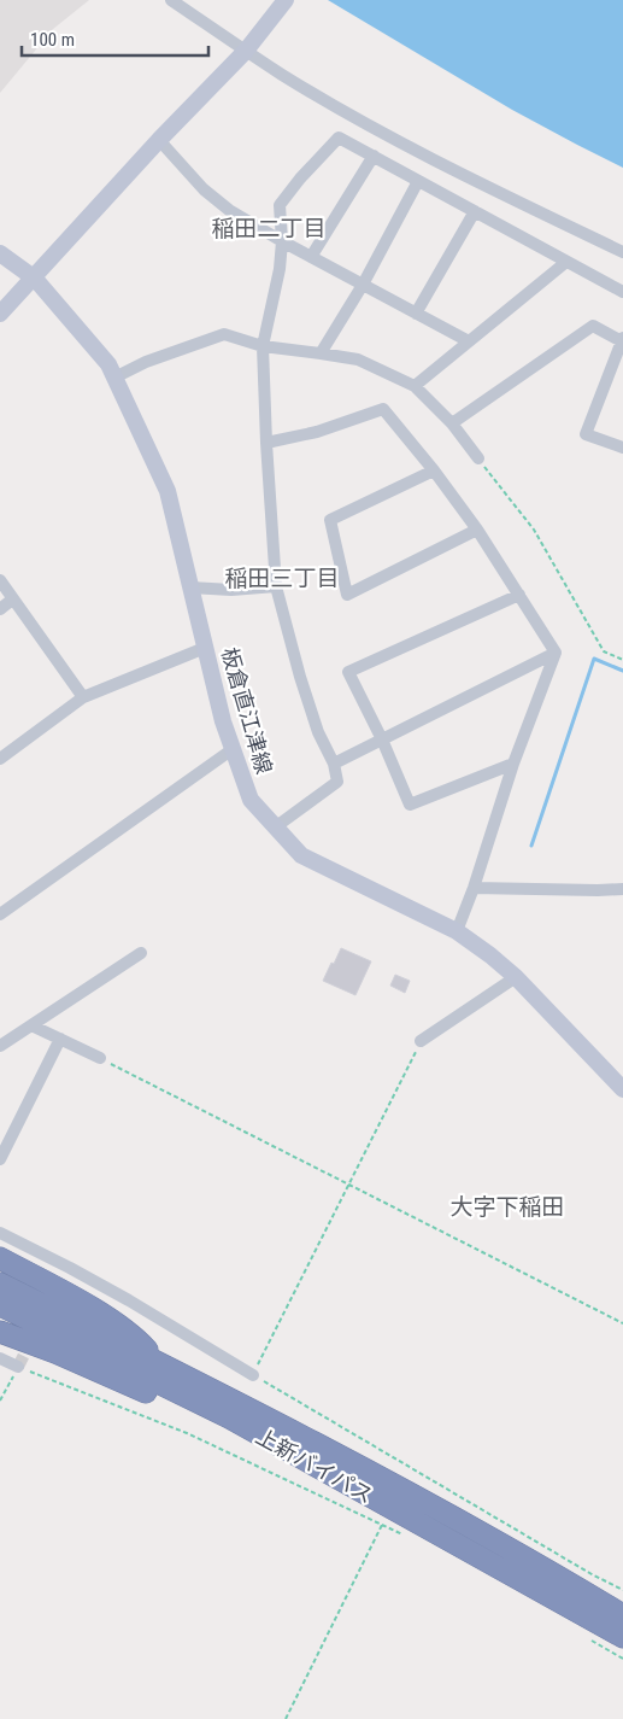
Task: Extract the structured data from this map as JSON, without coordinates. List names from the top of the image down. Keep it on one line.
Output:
{"streets":{"highway":["上新バイパス"],"main road":["板倉直江津線"]},"districts":["稲田二丁目","稲田三丁目","大字下稲田"],"scale_bar":"100 m"}
